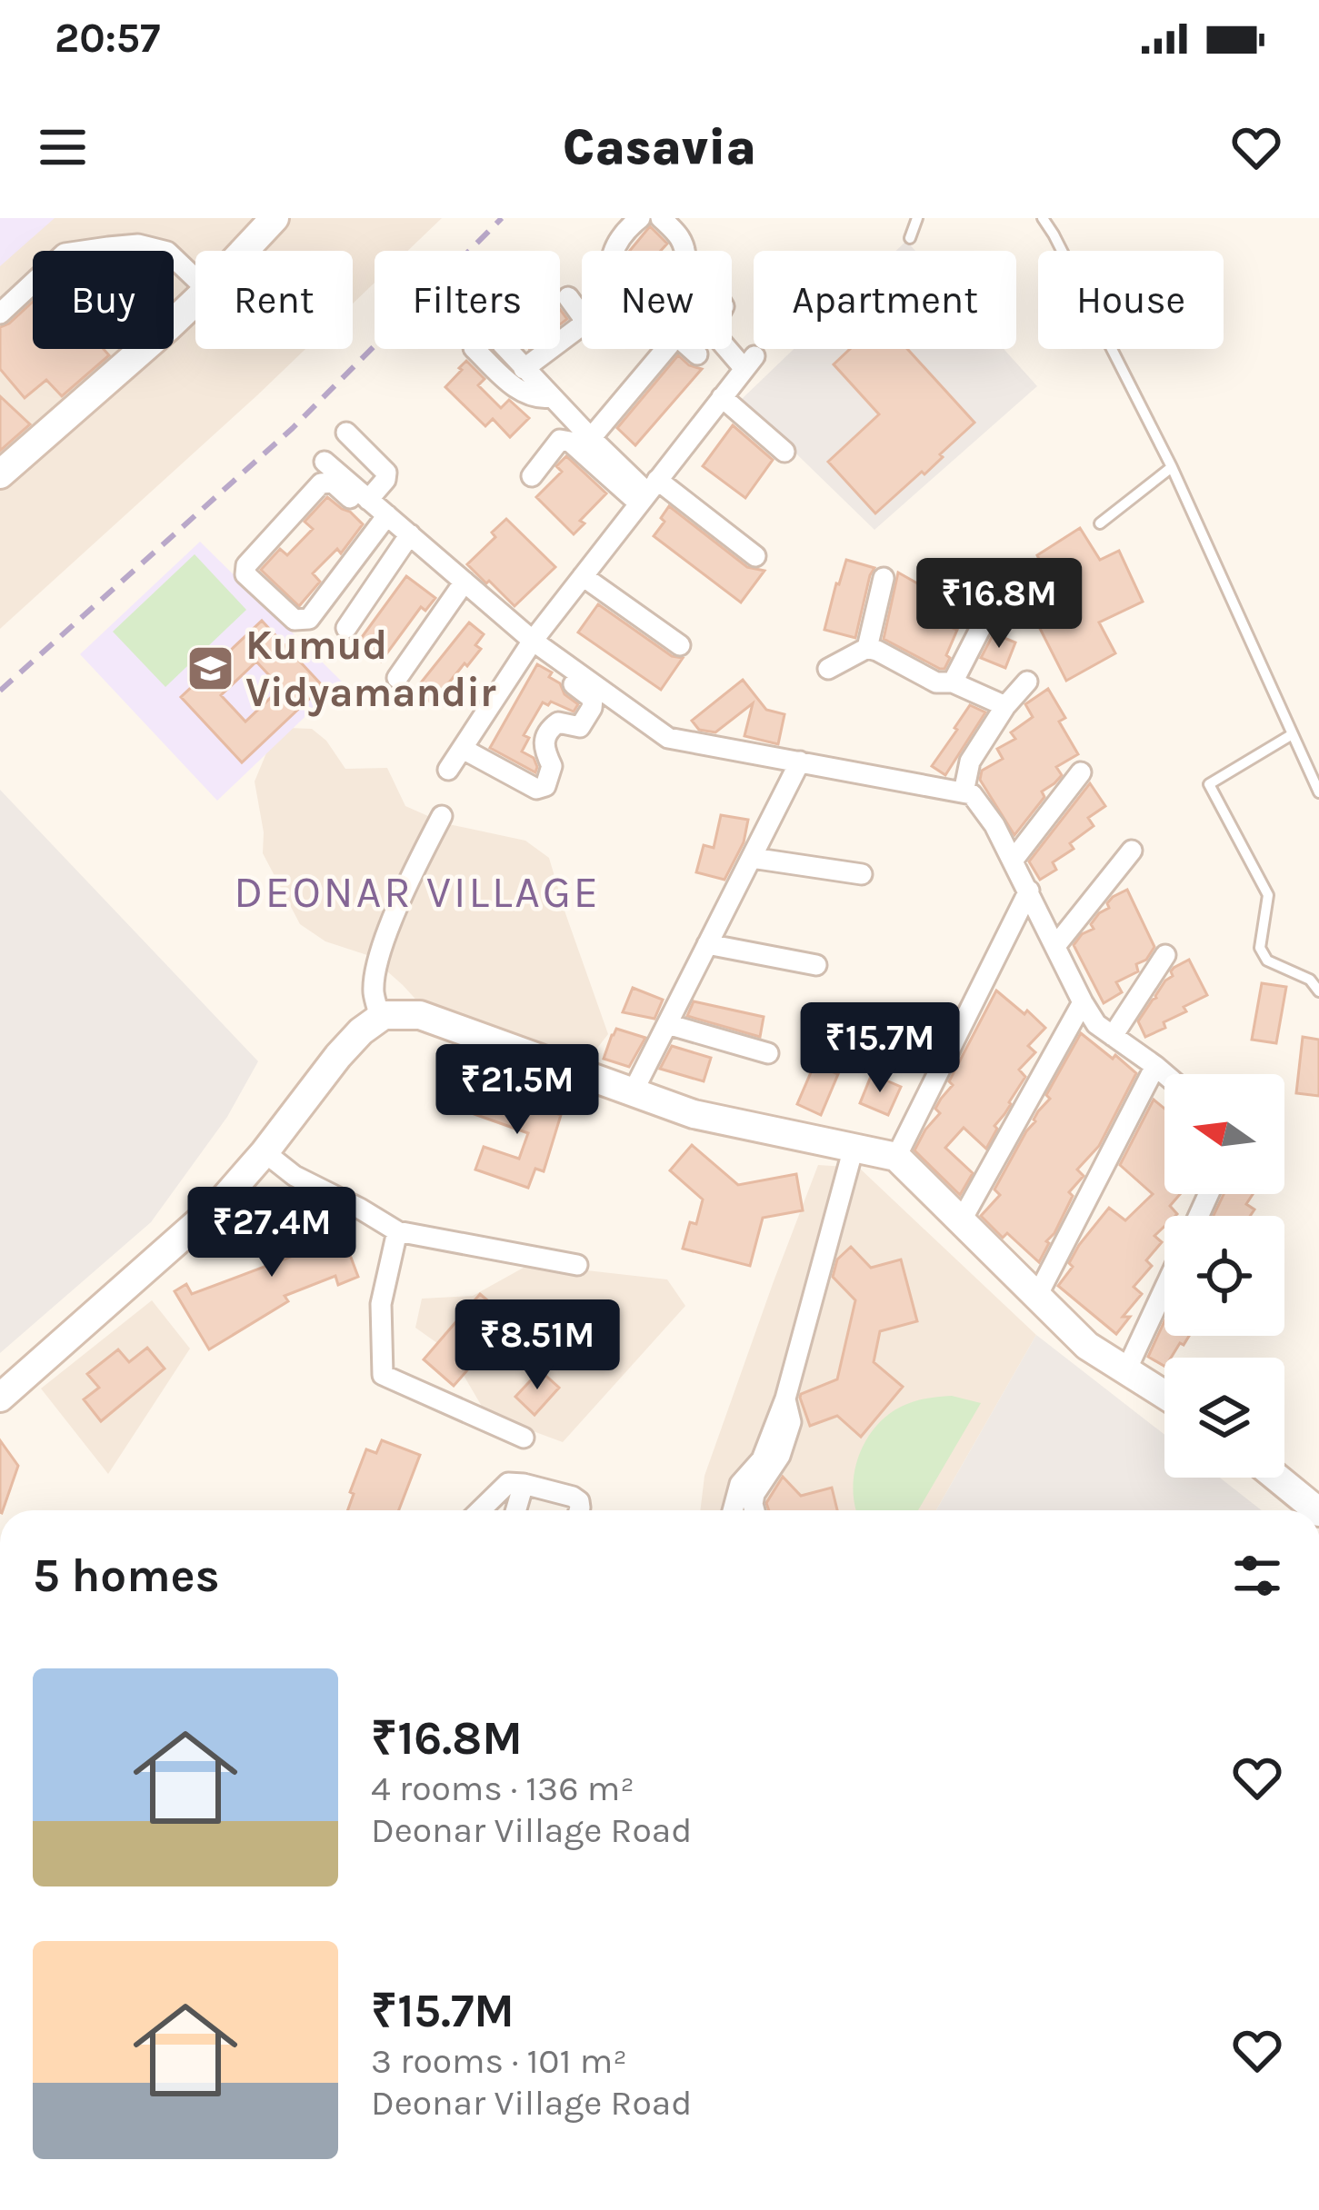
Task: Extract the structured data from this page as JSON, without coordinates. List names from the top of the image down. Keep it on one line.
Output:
{"districts":["DEONAR VILLAGE"],"places":{"school or university":["Kumud Vidyamandir"]},"north":"left","page":{"status":"20:57","header":"Casavia","chip":["Buy","Rent","Filters","New","Apartment","House"],"price":["₹16.8M","₹15.7M","₹21.5M","₹27.4M","₹8.51M"],"heading":"5 homes","list":[{"name":"₹16.8M","note":"4 rooms · 136 m² · Deonar Village Road"},{"name":"₹15.7M","note":"3 rooms · 101 m² · Deonar Village Road"}]}}
